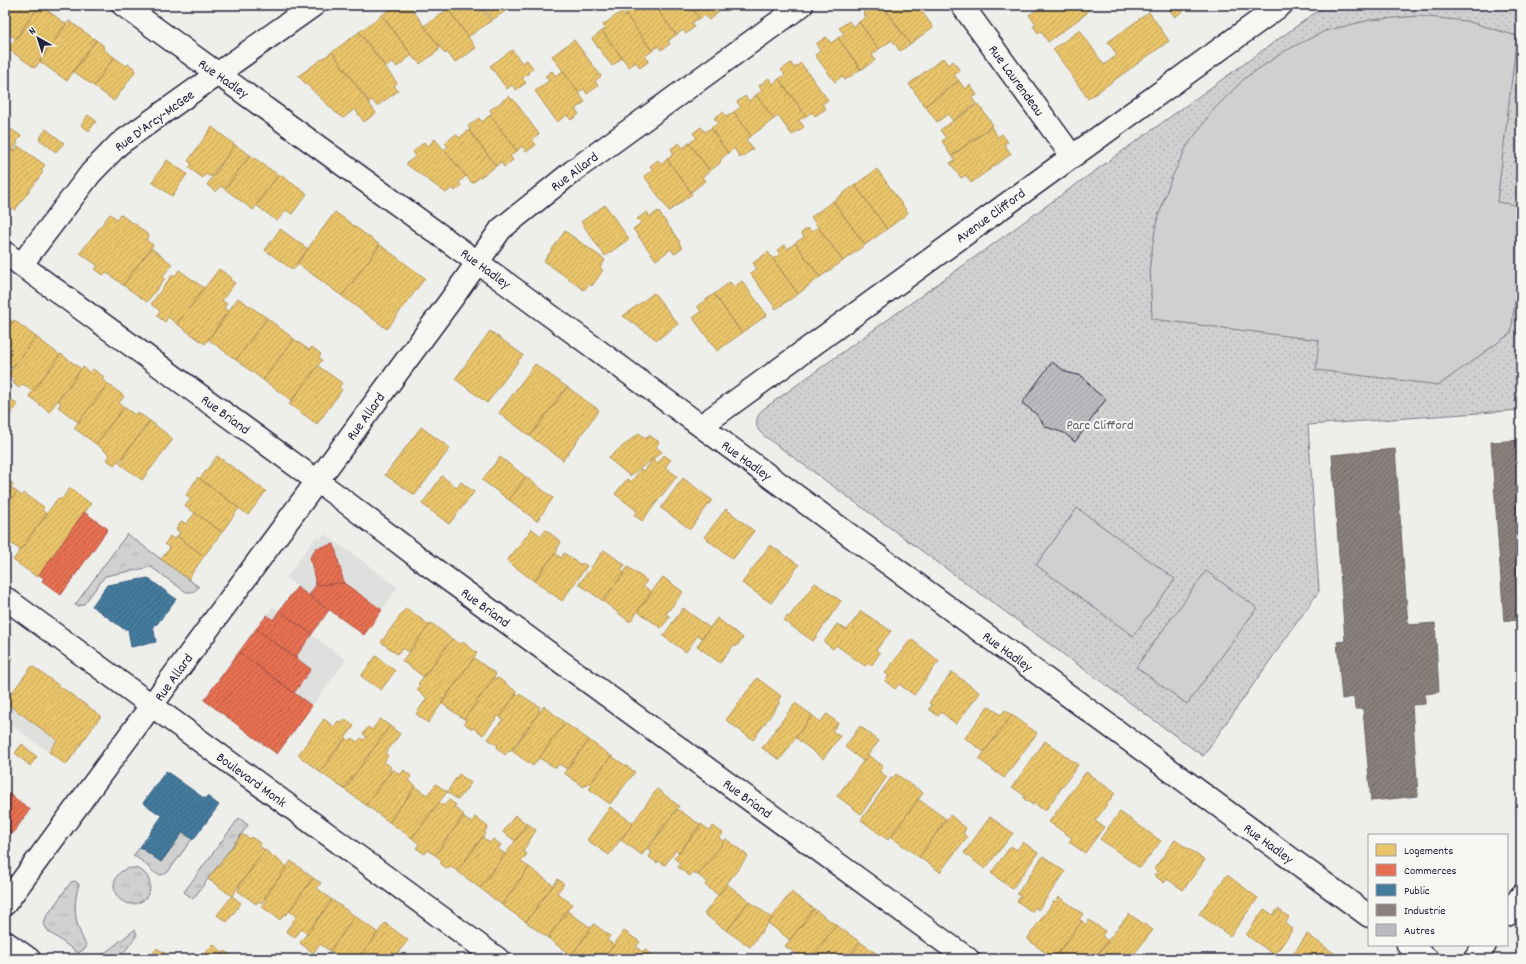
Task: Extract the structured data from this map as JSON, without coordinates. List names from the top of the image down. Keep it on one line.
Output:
{"streets":{"street":["Rue Hadley","Rue Laurendeau","Rue D'Arcy-McGee","Rue Allard","Avenue Clifford","Rue Briand","Boulevard Monk"]},"crossings":[["Rue Hadley","Rue D'Arcy-McGee"],["Rue Hadley","Rue Allard"],["Rue Hadley","Avenue Clifford"],["Rue Laurendeau","Avenue Clifford"],["Rue D'Arcy-McGee","Rue Briand"],["Rue Allard","Rue Briand"],["Rue Allard","Boulevard Monk"]],"parks":["Parc Clifford"],"legend":["Logements","Commerces","Public","Industrie","Autres"],"north":"top left"}
